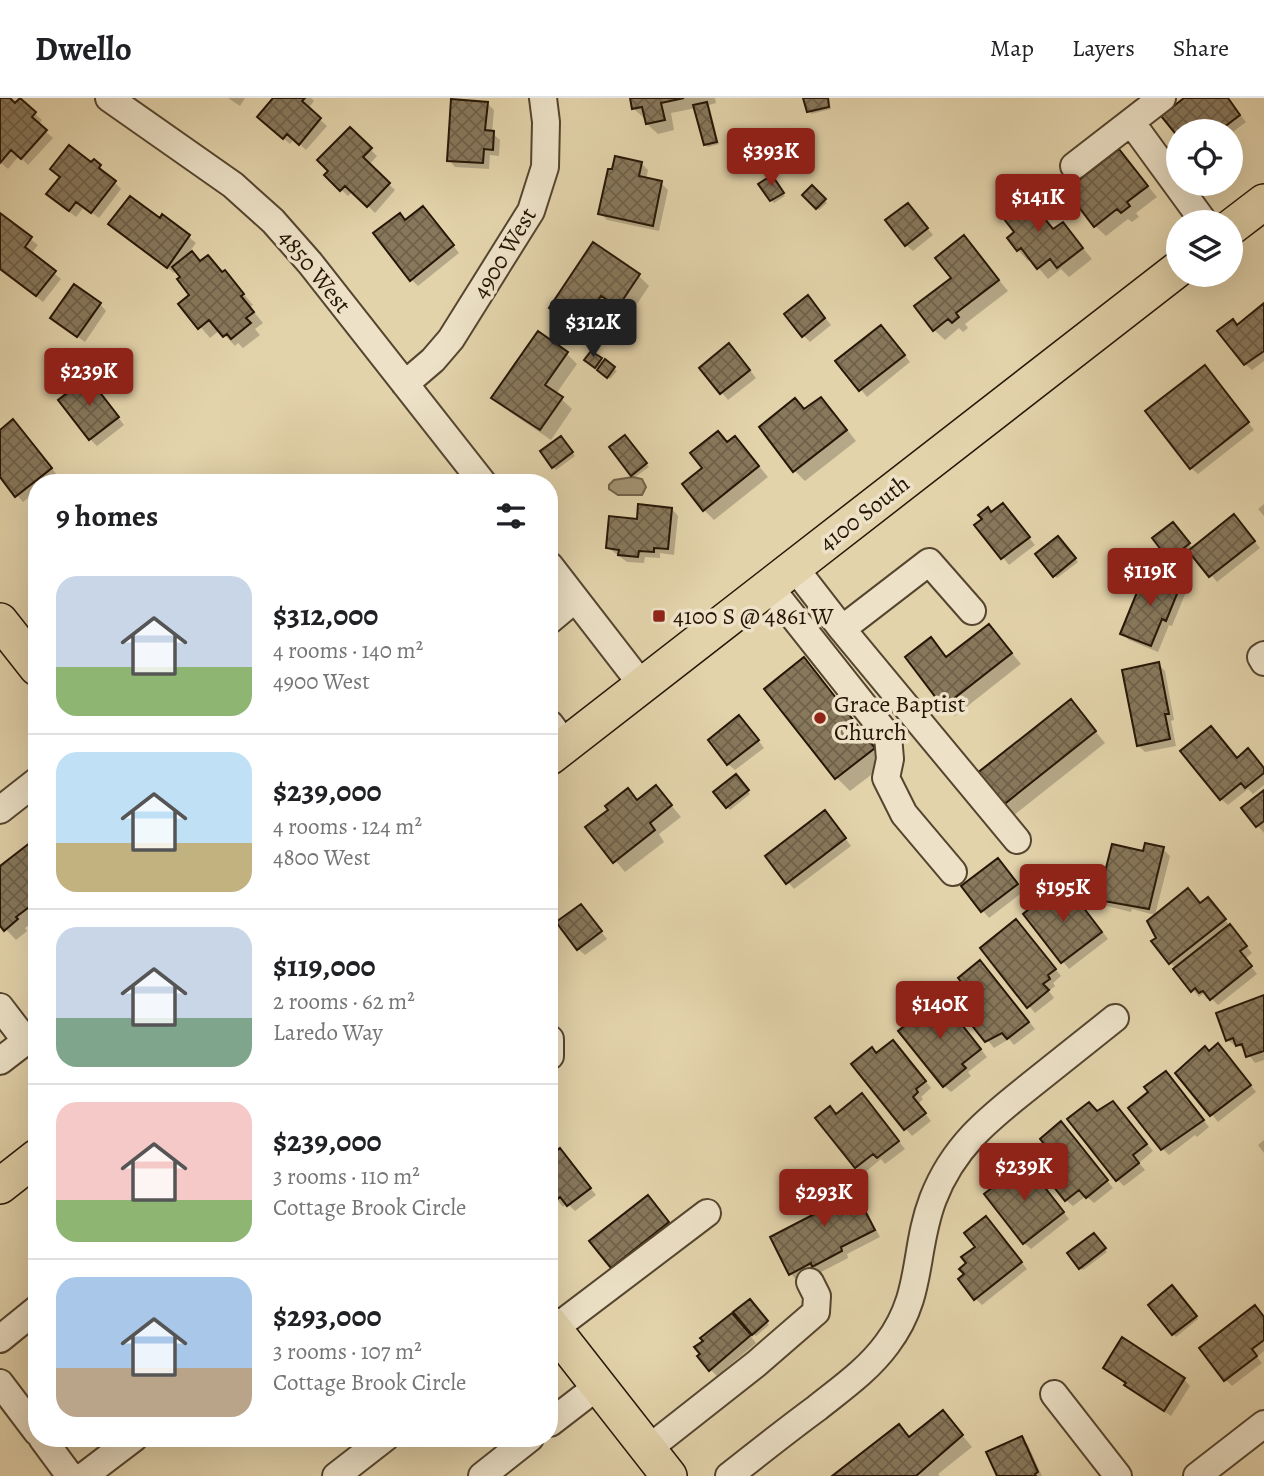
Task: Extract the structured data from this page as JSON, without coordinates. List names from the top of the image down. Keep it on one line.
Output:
{"streets":{"main road":["4100 South"],"street":["4900 West","4850 West"]},"crossings":[["4900 West","4850 West"]],"places":{"transit":["4100 S @ 4861 W"],"other":["Grace Baptist Church"]},"page":{"header":"Dwello","nav":["Map","Layers","Share"],"price":["$393K","$141K","$312K","$239K","$119K","$195K","$140K","$239K","$293K"],"heading":"9 homes","list":[{"name":"$312,000","note":"4 rooms · 140 m² · 4900 West"},{"name":"$239,000","note":"4 rooms · 124 m² · 4800 West"},{"name":"$119,000","note":"2 rooms · 62 m² · Laredo Way"},{"name":"$239,000","note":"3 rooms · 110 m² · Cottage Brook Circle"},{"name":"$293,000","note":"3 rooms · 107 m² · Cottage Brook Circle"}]}}
